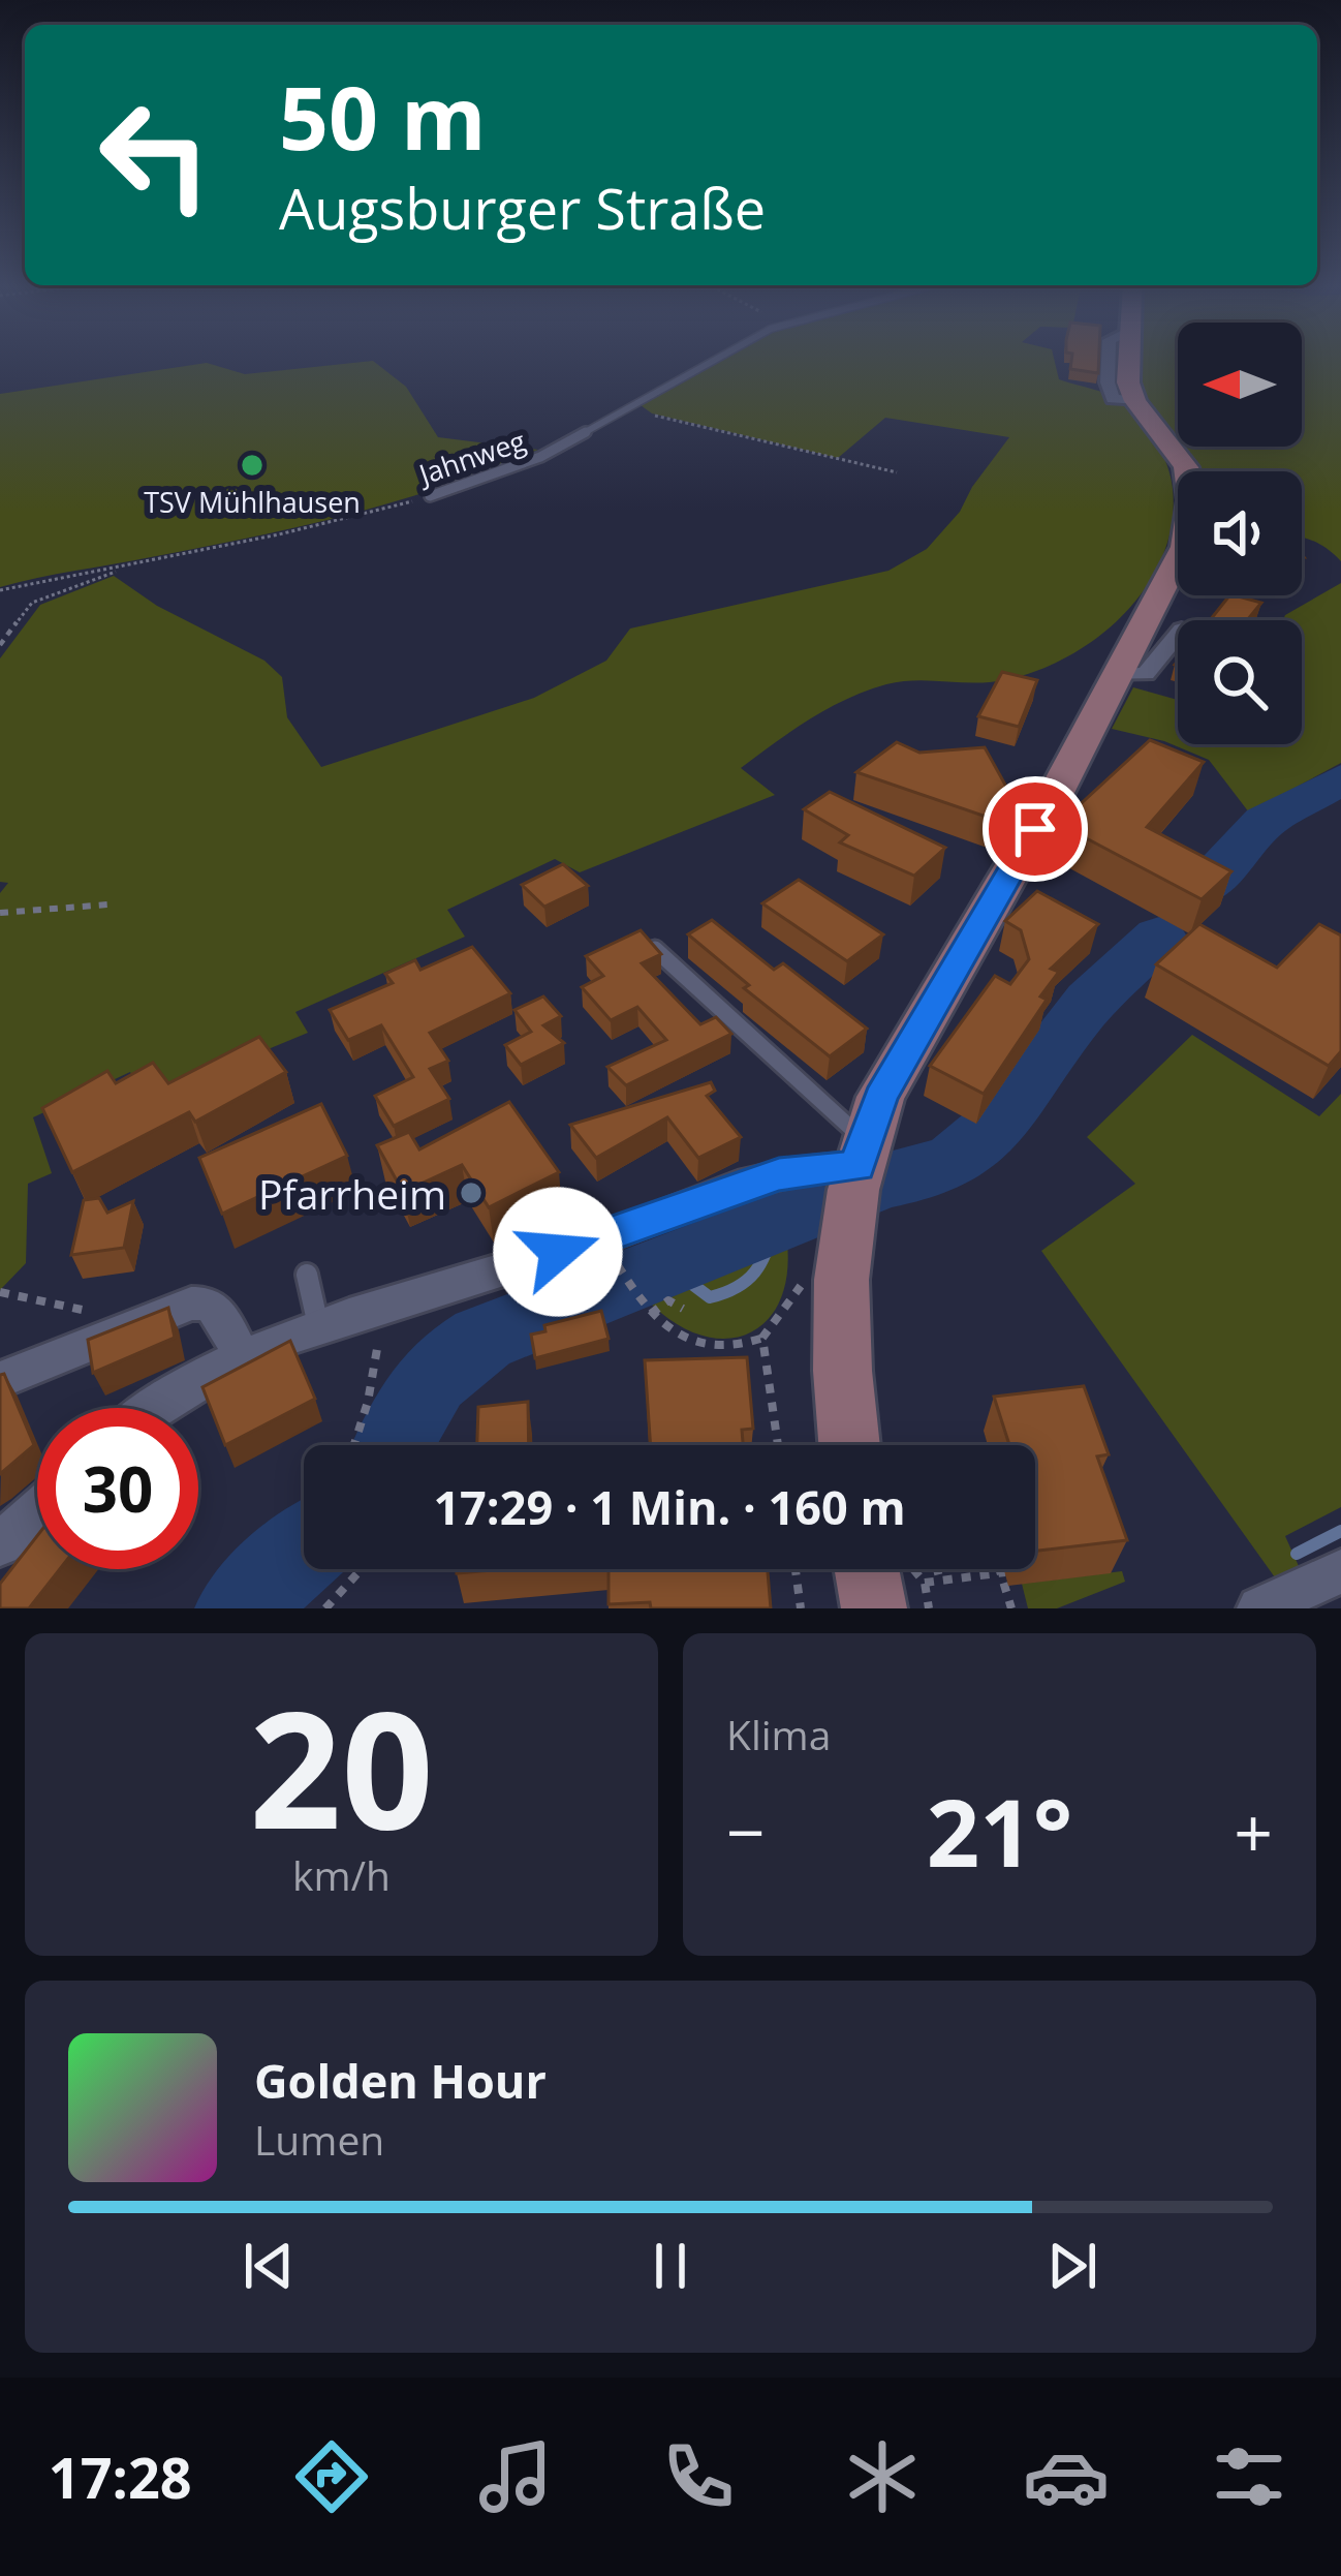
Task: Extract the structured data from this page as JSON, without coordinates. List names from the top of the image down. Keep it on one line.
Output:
{"streets":{"lane":["Jahnweg"]},"places":["TSV Mühlhausen","Pfarrheim"],"north":"left","page":{"turn":["50 m","Augsburger Straße"],"limit":"30","trip":"17:29 · 1 Min. · 160 m","tile":[["20","km/h"],"Klima"],"heat":["−","21°","+"],"song":["Golden Hour","Lumen"],"tabs":"17:28"}}
